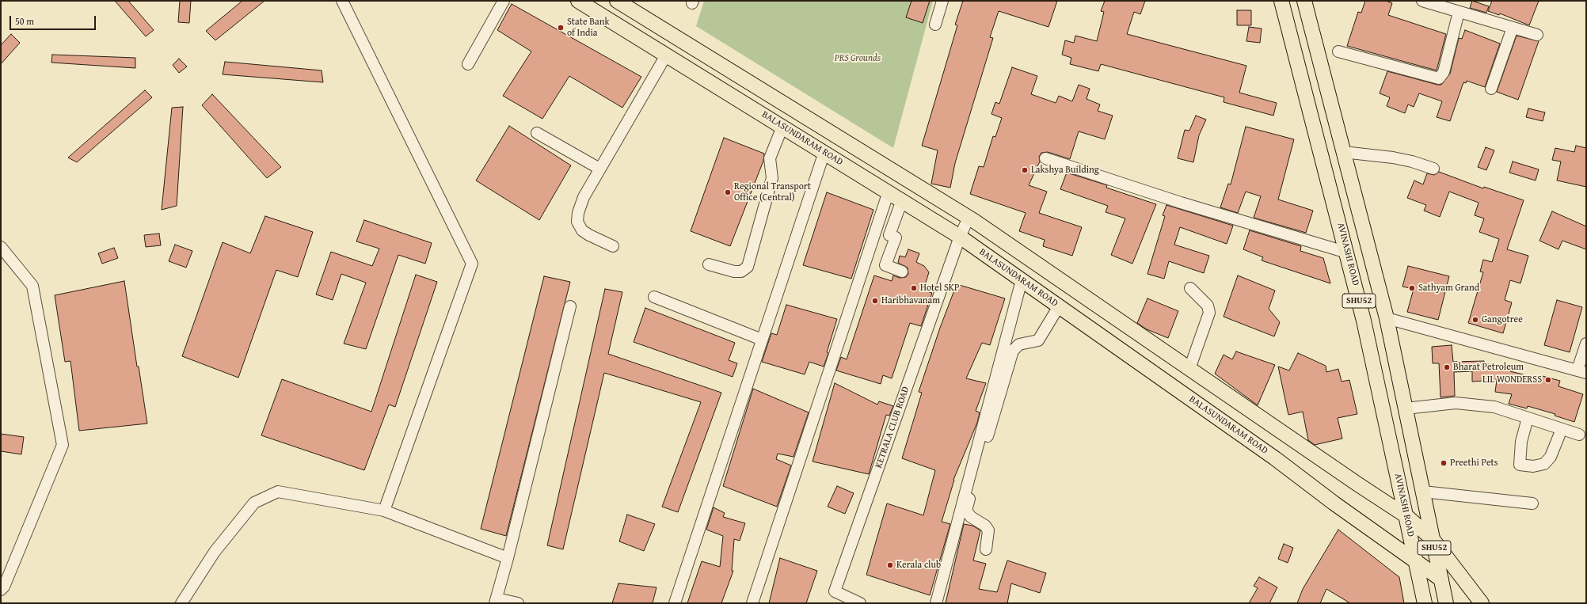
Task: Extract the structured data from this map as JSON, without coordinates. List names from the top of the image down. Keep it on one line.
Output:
{"streets":{"main road":["BALASUNDARAM ROAD","AVINASHI ROAD","SHU52"],"street":["KETRALA CLUB ROAD"]},"crossings":[["BALASUNDARAM ROAD","AVINASHI ROAD"],["BALASUNDARAM ROAD","SHU52"],["BALASUNDARAM ROAD","KETRALA CLUB ROAD"]],"parks":["PRS Grounds"],"places":["State Bank of India","Lakshya Building","Regional Transport Office (Central)","Hotel SKP","Sathyam Grand","Haribhavanam","Gangotree","Bharat Petroleum","LIL WONDERSS","Preethi Pets","Kerala club"],"scale_bar":"50 m"}
